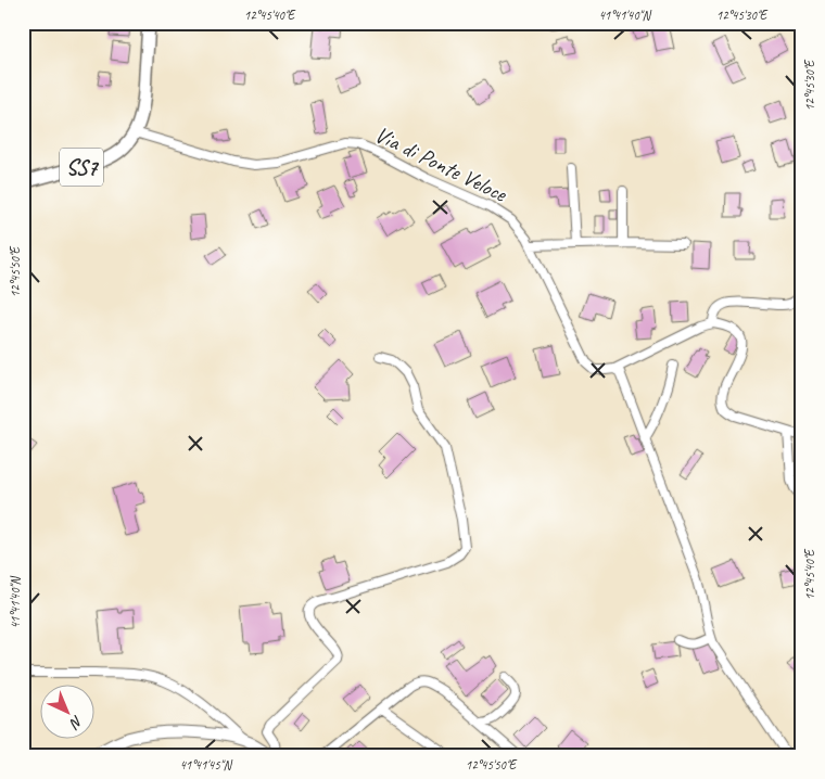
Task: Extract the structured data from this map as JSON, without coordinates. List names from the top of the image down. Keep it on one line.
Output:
{"streets":{"main road":["SS7"],"street":["Via di Ponte Veloce"]},"crossings":[["Via di Ponte Veloce","SS7"]],"north":"bottom right","coordinates":["12°45'40\"E","41°41'40\"N","12°45'30\"E","12°45'50\"E","41°41'45\"N"]}
